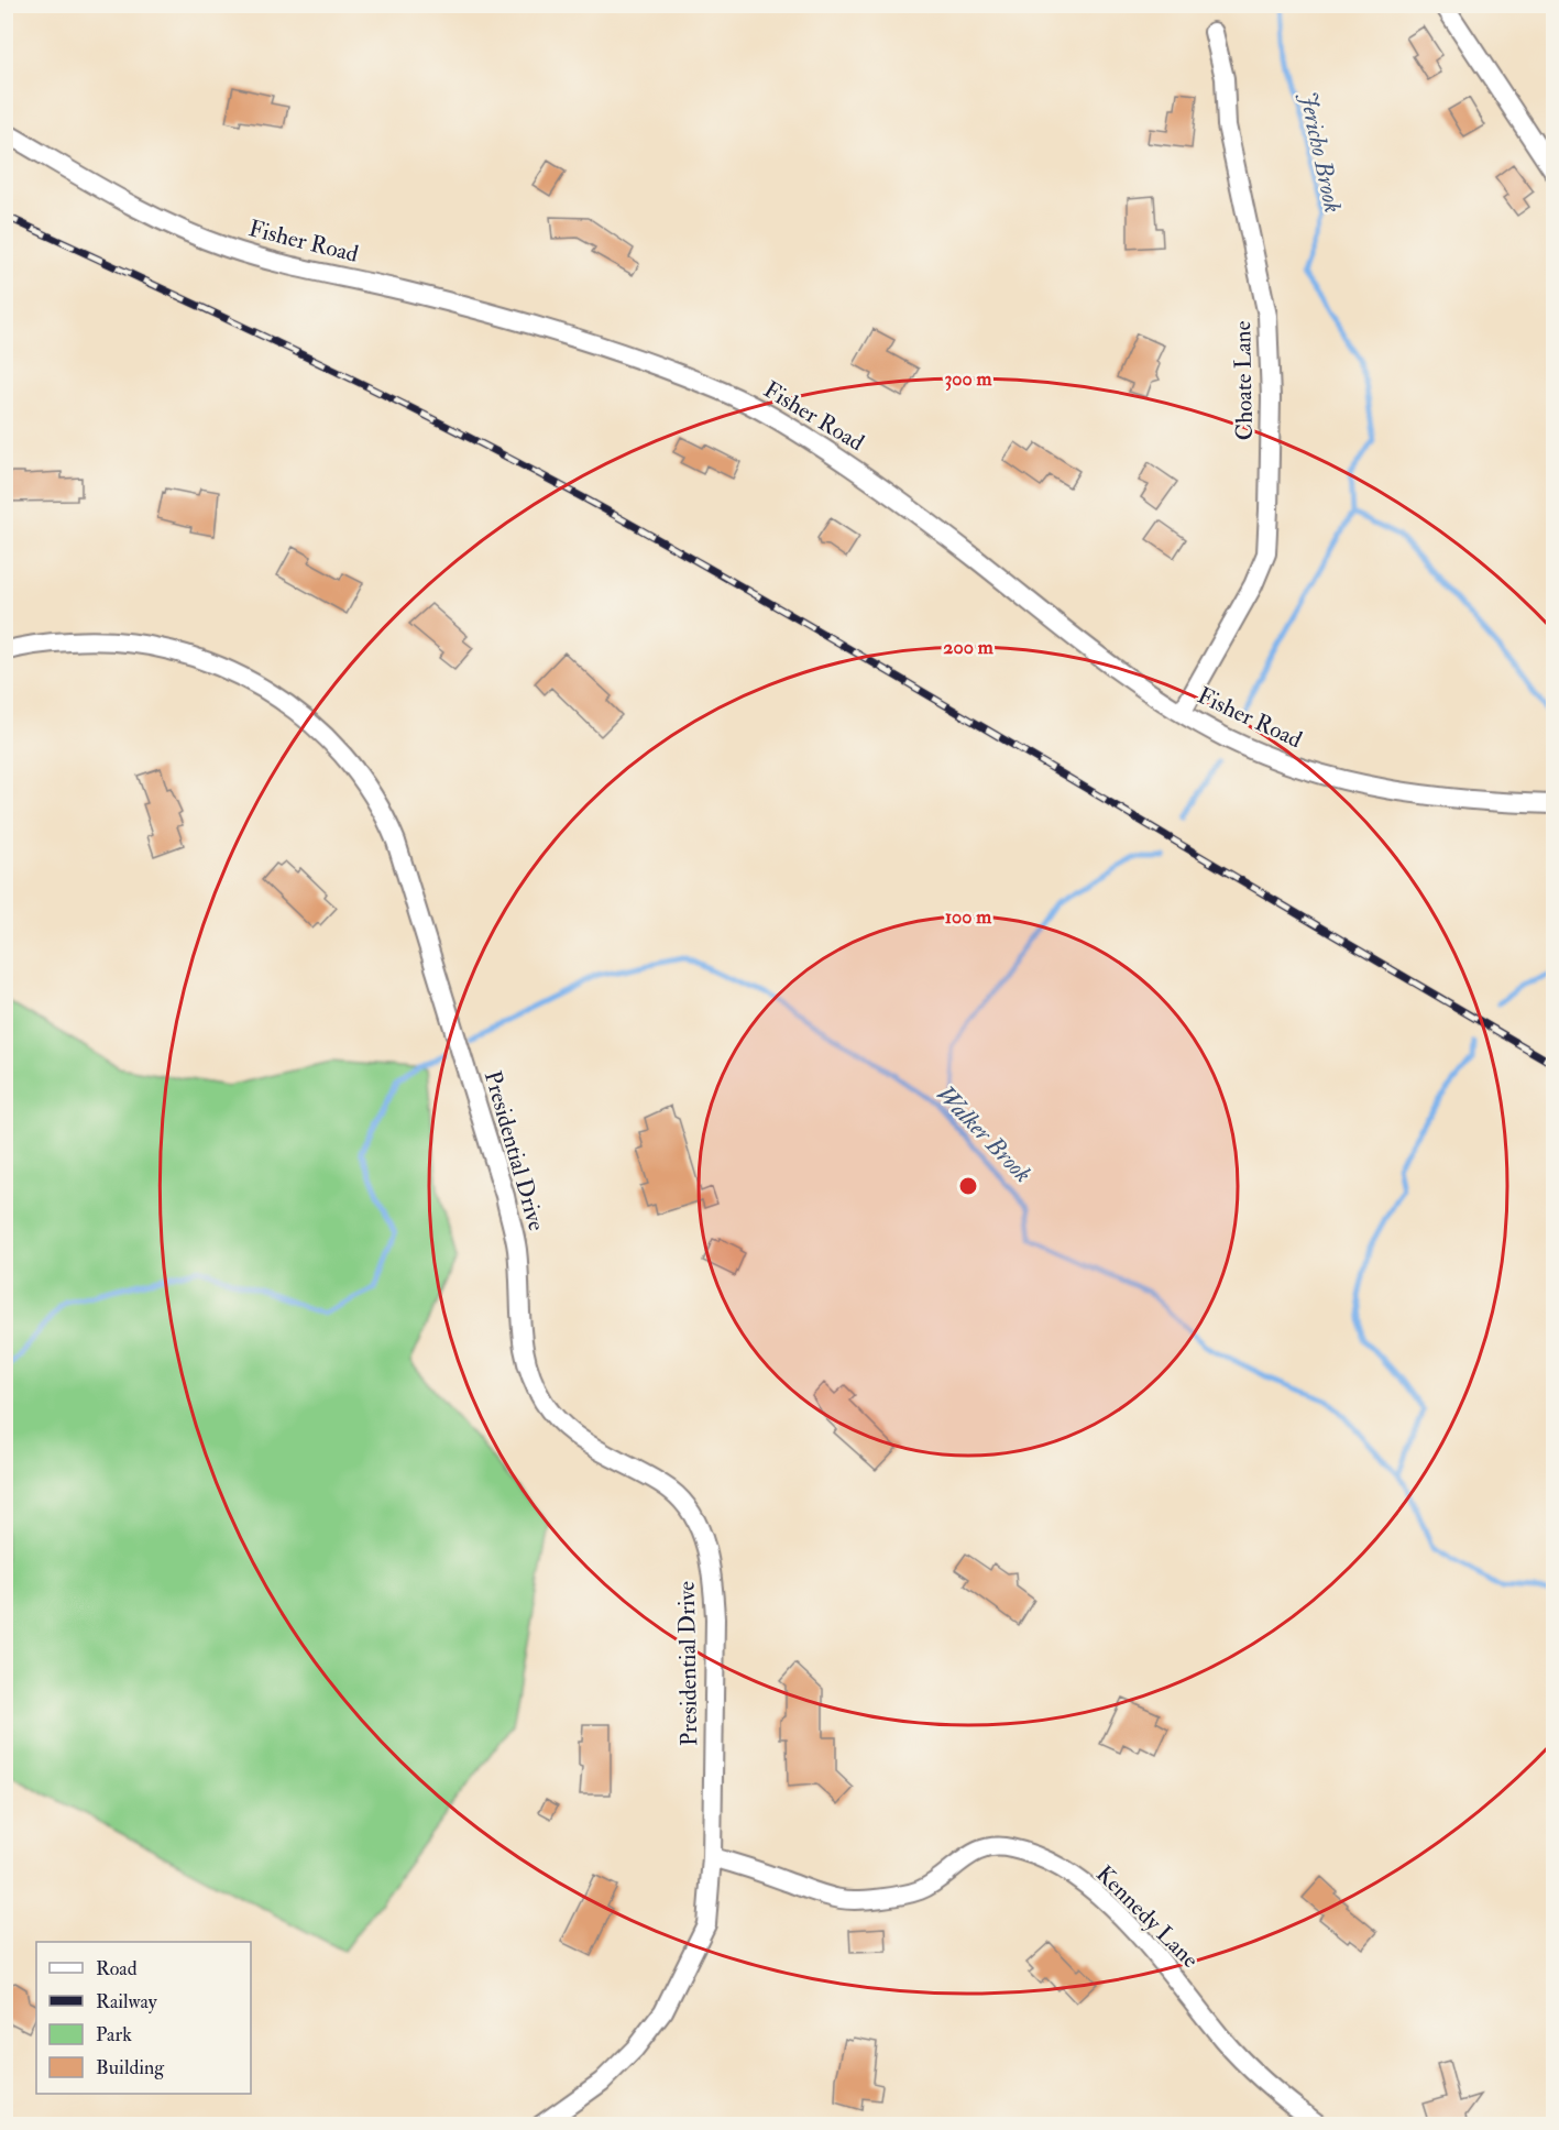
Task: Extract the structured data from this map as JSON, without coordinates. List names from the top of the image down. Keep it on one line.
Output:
{"streets":{"street":["Fisher Road","Choate Lane","Presidential Drive","Kennedy Lane"]},"crossings":[["Fisher Road","Choate Lane"],["Presidential Drive","Kennedy Lane"]],"water":["Jericho Brook","Walker Brook"],"legend":["Road","Railway","Park","Building"],"rings":["300 m","200 m","100 m"]}
